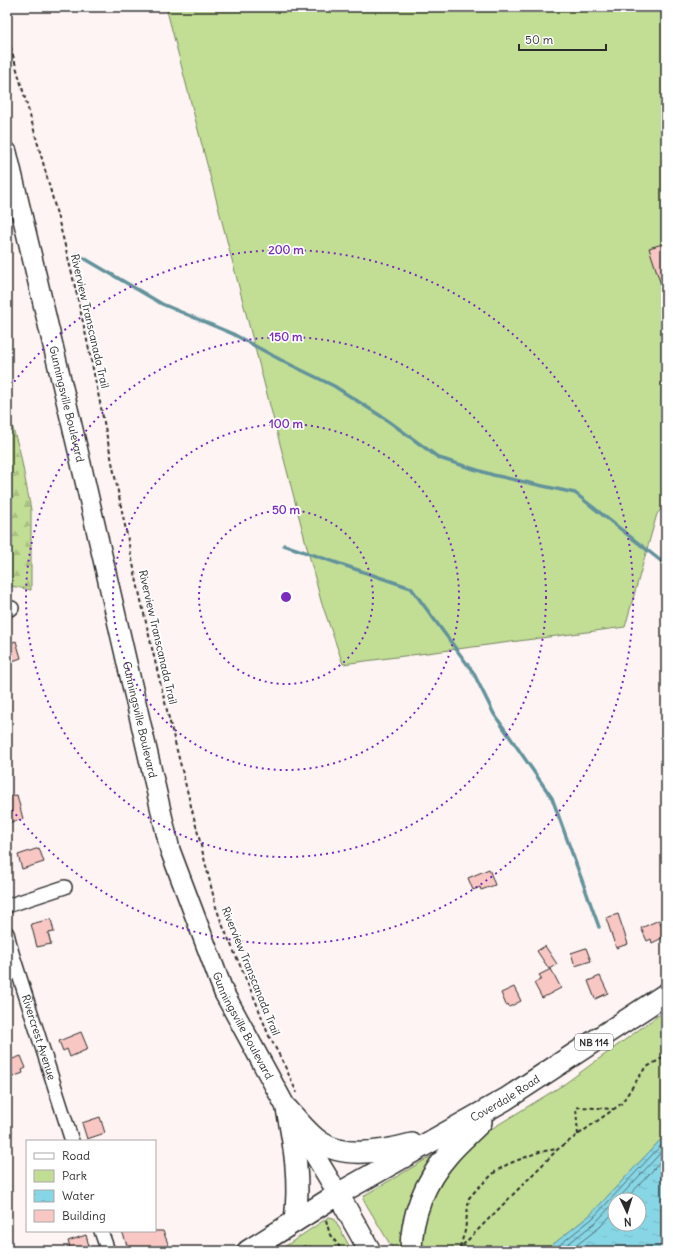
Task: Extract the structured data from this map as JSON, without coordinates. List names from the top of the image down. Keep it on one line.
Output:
{"streets":{"main road":["Gunningsville Boulevard","NB 114","Coverdale Road"],"street":["Rivercrest Avenue"],"path":["Riverview Transcanada Trail"]},"crossings":[["Riverview Transcanada Trail","Gunningsville Boulevard"],["Gunningsville Boulevard","NB 114"],["Gunningsville Boulevard","Coverdale Road"],["NB 114","Coverdale Road"]],"legend":["Road","Park","Water","Building"],"scale_bar":"50 m","north":"bottom","rings":["200 m","150 m","100 m","50 m"]}
